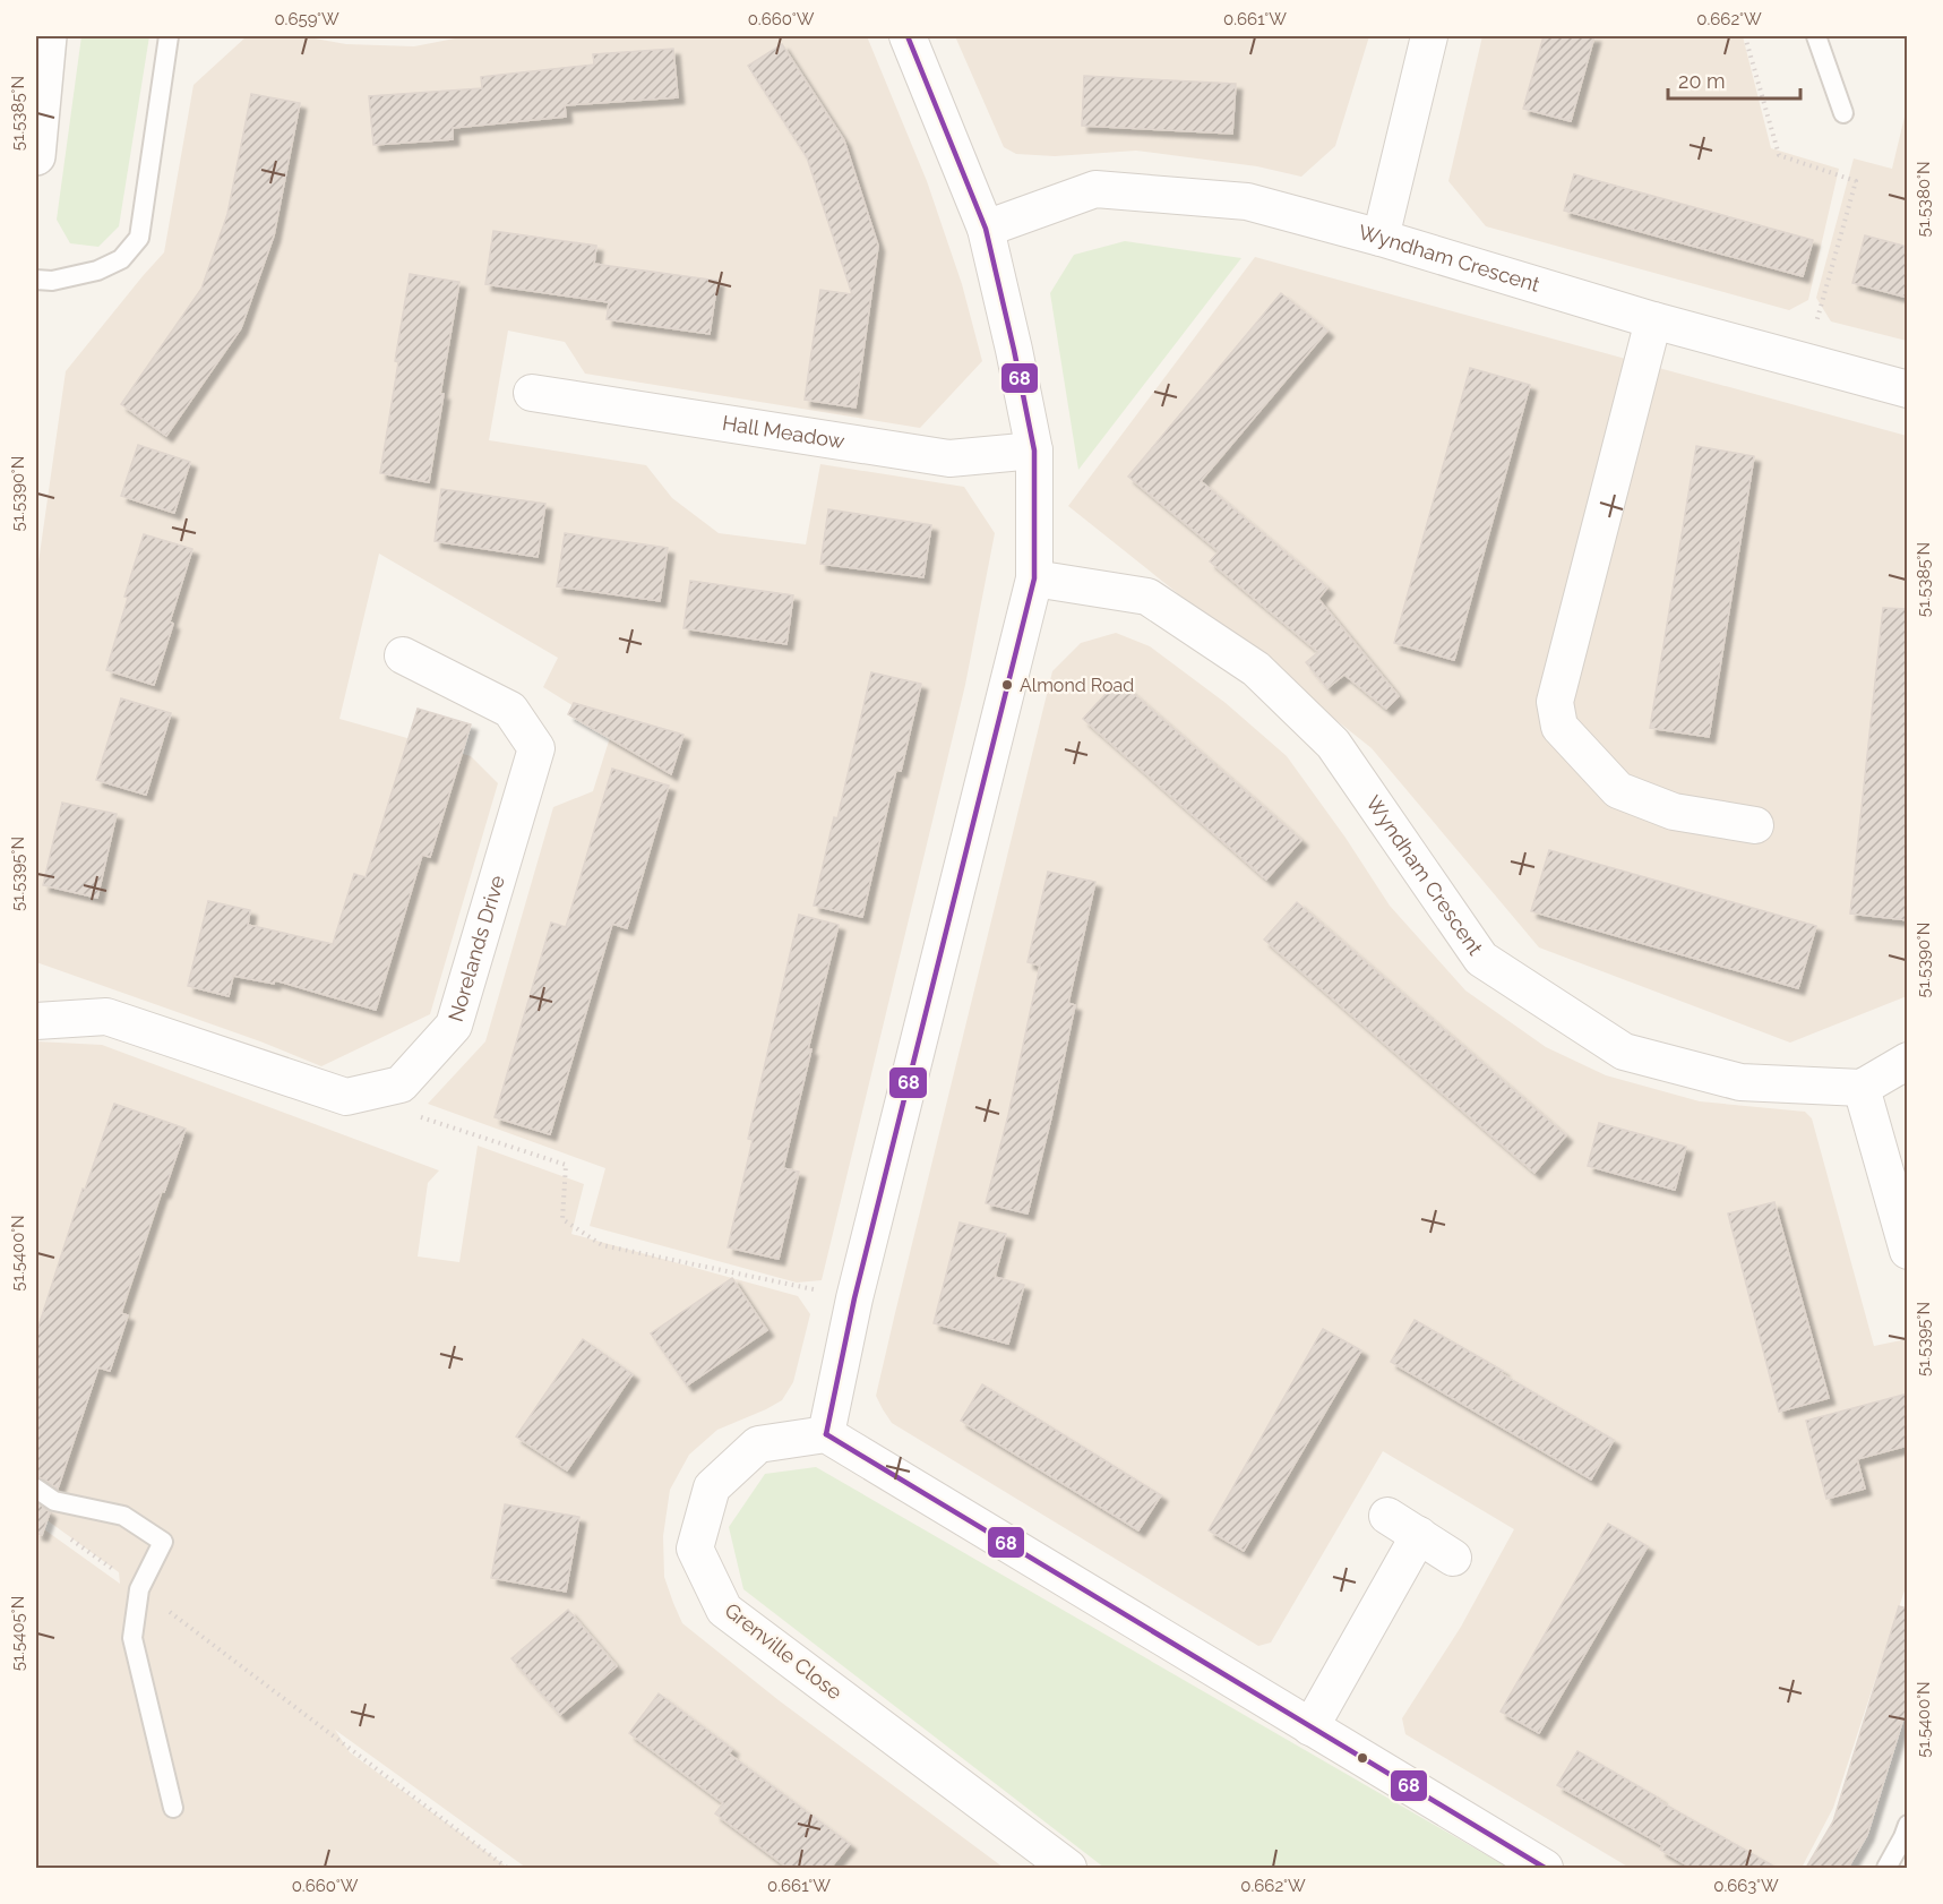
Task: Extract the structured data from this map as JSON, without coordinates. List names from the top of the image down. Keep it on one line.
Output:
{"streets":{"street":["Wyndham Crescent","Hall Meadow","Norelands Drive","Grenville Close"]},"places":["Almond Road"],"lines":["transit line 68"],"scale_bar":"20 m","coordinates":["0.659°W","0.660°W","0.661°W","0.662°W","51.5385°N","51.5380°N","51.5390°N","51.5395°N","51.5400°N","51.5405°N","0.663°W"]}
